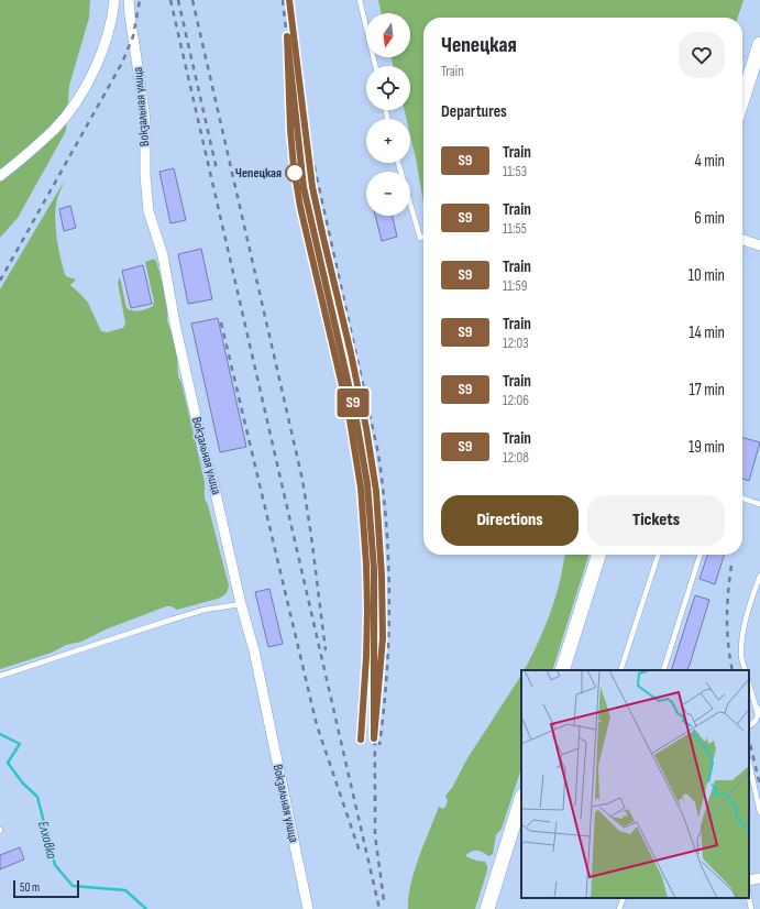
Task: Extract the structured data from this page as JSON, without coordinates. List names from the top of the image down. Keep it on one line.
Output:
{"streets":{"street":["Вокзальная улица"]},"water":["Елховка"],"places":["Чепецкая"],"scale_bar":"50 m","north":"bottom","page":{"on_map":"S9","map_buttons":["+","−"],"heading":[["Чепецкая","Train"],"Departures"],"list":[{"mark":"S9","name":"Train","note":"11:53","value":"4 min"},{"mark":"S9","name":"Train","note":"11:55","value":"6 min"},{"mark":"S9","name":"Train","note":"11:59","value":"10 min"},{"mark":"S9","name":"Train","note":"12:03","value":"14 min"},{"mark":"S9","name":"Train","note":"12:06","value":"17 min"},{"mark":"S9","name":"Train","note":"12:08","value":"19 min"}],"buttons":["Directions","Tickets"],"scale":"50 m"}}
